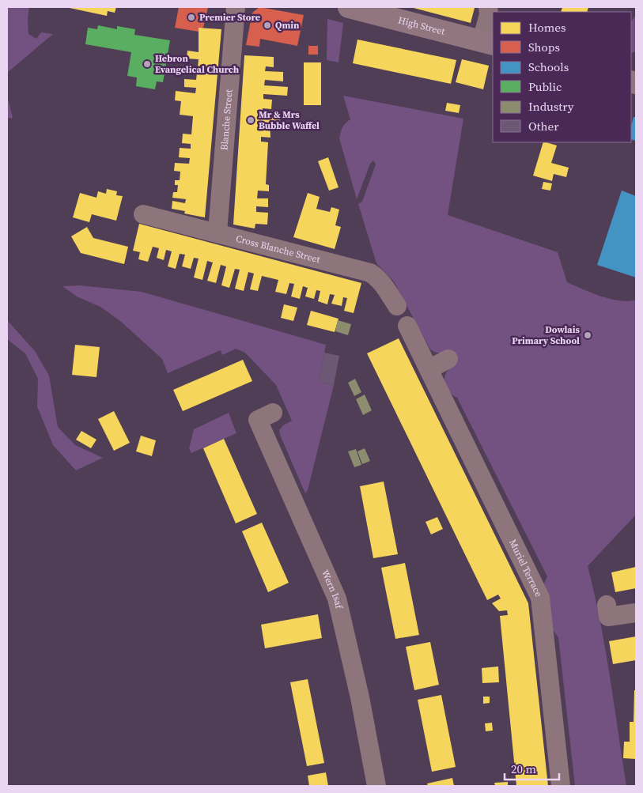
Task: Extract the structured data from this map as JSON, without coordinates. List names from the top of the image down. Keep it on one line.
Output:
{"streets":{"street":["High Street","Blanche Street","Cross Blanche Street","Muriel Terrace","Wern Isaf"]},"crossings":[["Blanche Street","Cross Blanche Street"]],"places":["Premier Store","Qmin","Hebron Evangelical Church","Mr & Mrs Bubble Waffel","Dowlais Primary School"],"legend":["Homes","Shops","Schools","Public","Industry","Other"],"scale_bar":"20 m"}
